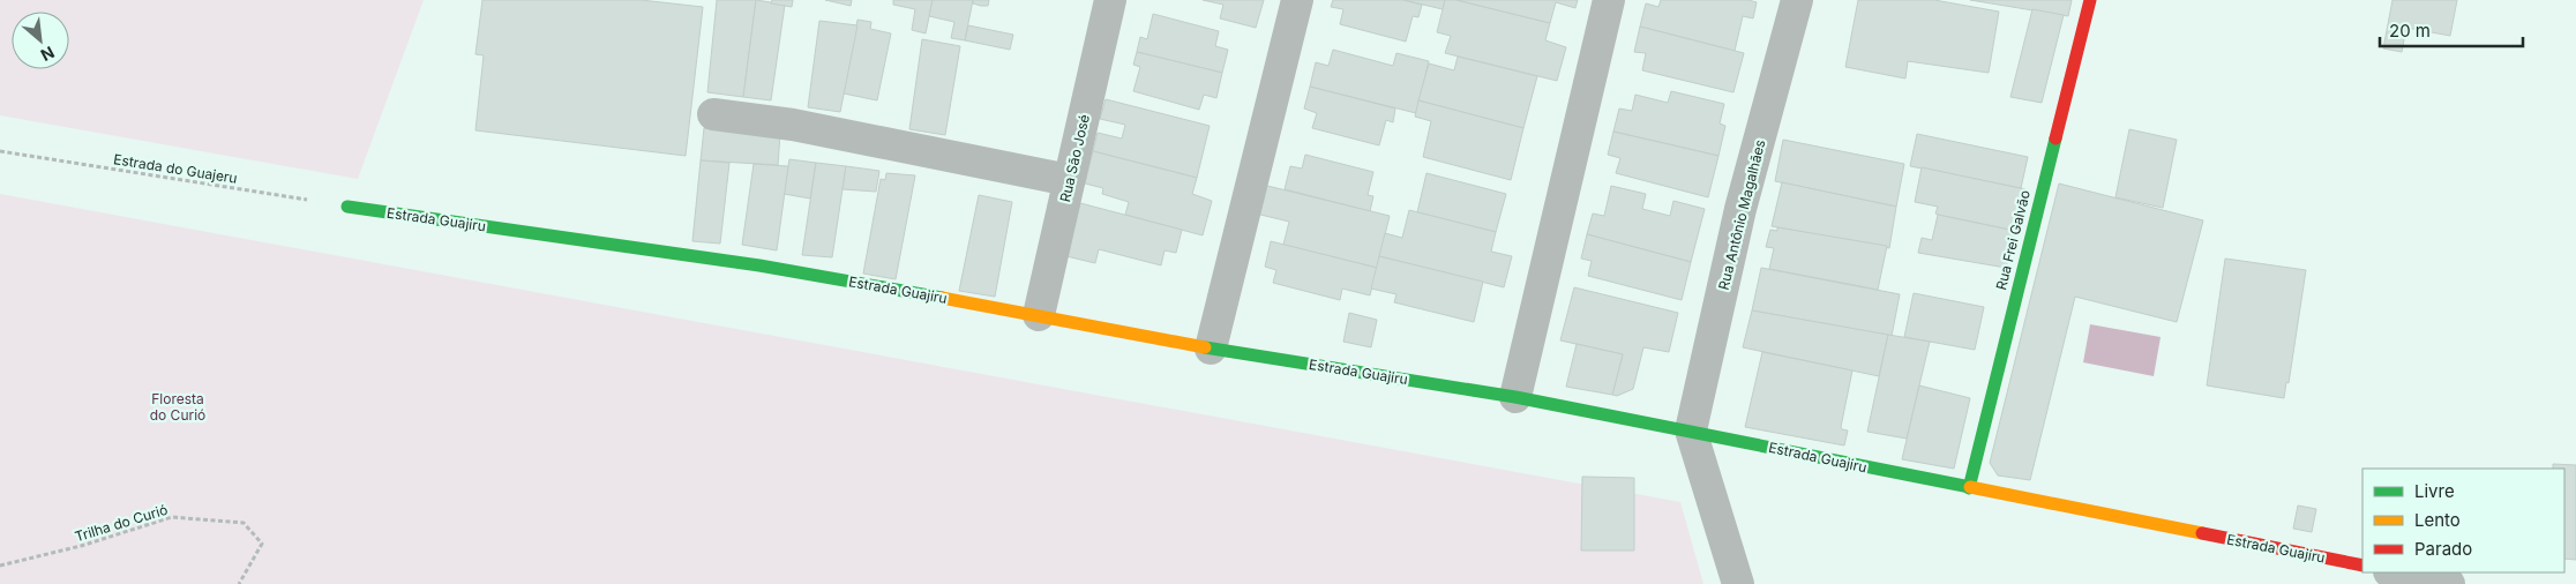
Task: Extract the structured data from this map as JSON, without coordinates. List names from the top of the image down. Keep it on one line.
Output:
{"streets":{"street":["Rua São José","Rua Antônio Magalhães","Estrada Guajiru","Rua Frei Galvão"],"path":["Estrada do Guajeru","Trilha do Curió"]},"crossings":[["Rua São José","Estrada Guajiru"],["Estrada do Guajeru","Estrada Guajiru"],["Rua Antônio Magalhães","Estrada Guajiru"],["Estrada Guajiru","Rua Frei Galvão"]],"parks":["Floresta do Curió"],"legend":["Livre","Lento","Parado"],"scale_bar":"20 m","north":"bottom right"}
